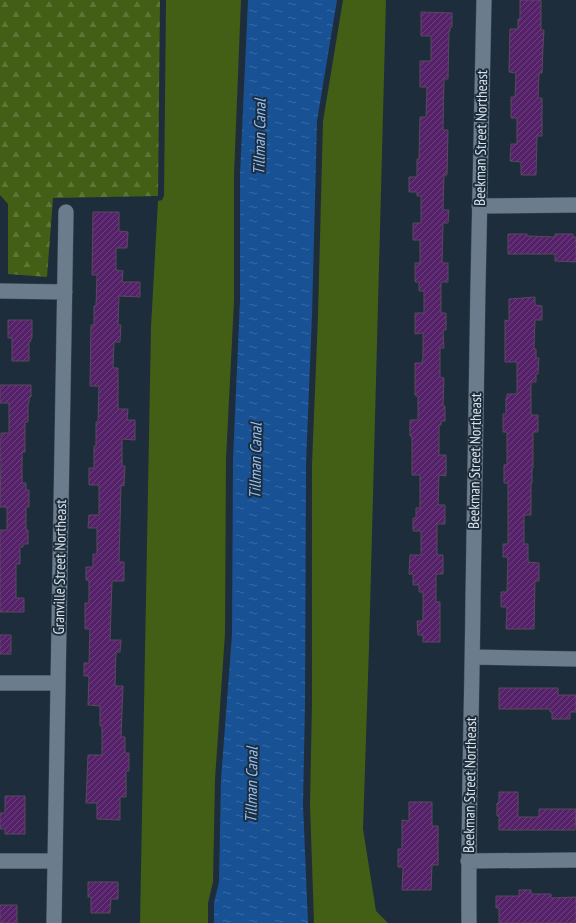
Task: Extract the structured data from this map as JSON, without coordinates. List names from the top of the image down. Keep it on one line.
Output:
{"streets":{"street":["Beekman Street Northeast","Granville Street Northeast"]},"water":["Tillman Canal"]}
